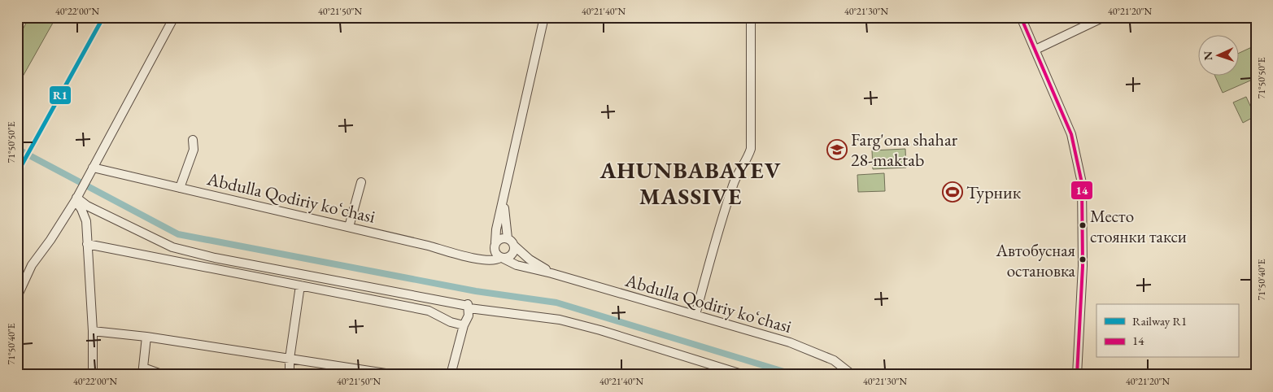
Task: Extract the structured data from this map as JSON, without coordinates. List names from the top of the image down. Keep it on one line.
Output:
{"streets":{"street":["Abdulla Qodiriy koʻchasi"]},"districts":["AHUNBABAYEV MASSIVE"],"places":{"school or university":["Farg'ona shahar 28-maktab"],"sports":["Турник"],"other":["Место стоянки такси","Автобусная остановка"]},"lines":["rail line R1","transit line 14"],"legend":["Railway R1","14"],"north":"left","coordinates":["40°22'00\"N","40°21'50\"N","40°21'40\"N","40°21'30\"N","40°21'20\"N","71°50'50\"E","71°50'40\"E"]}
